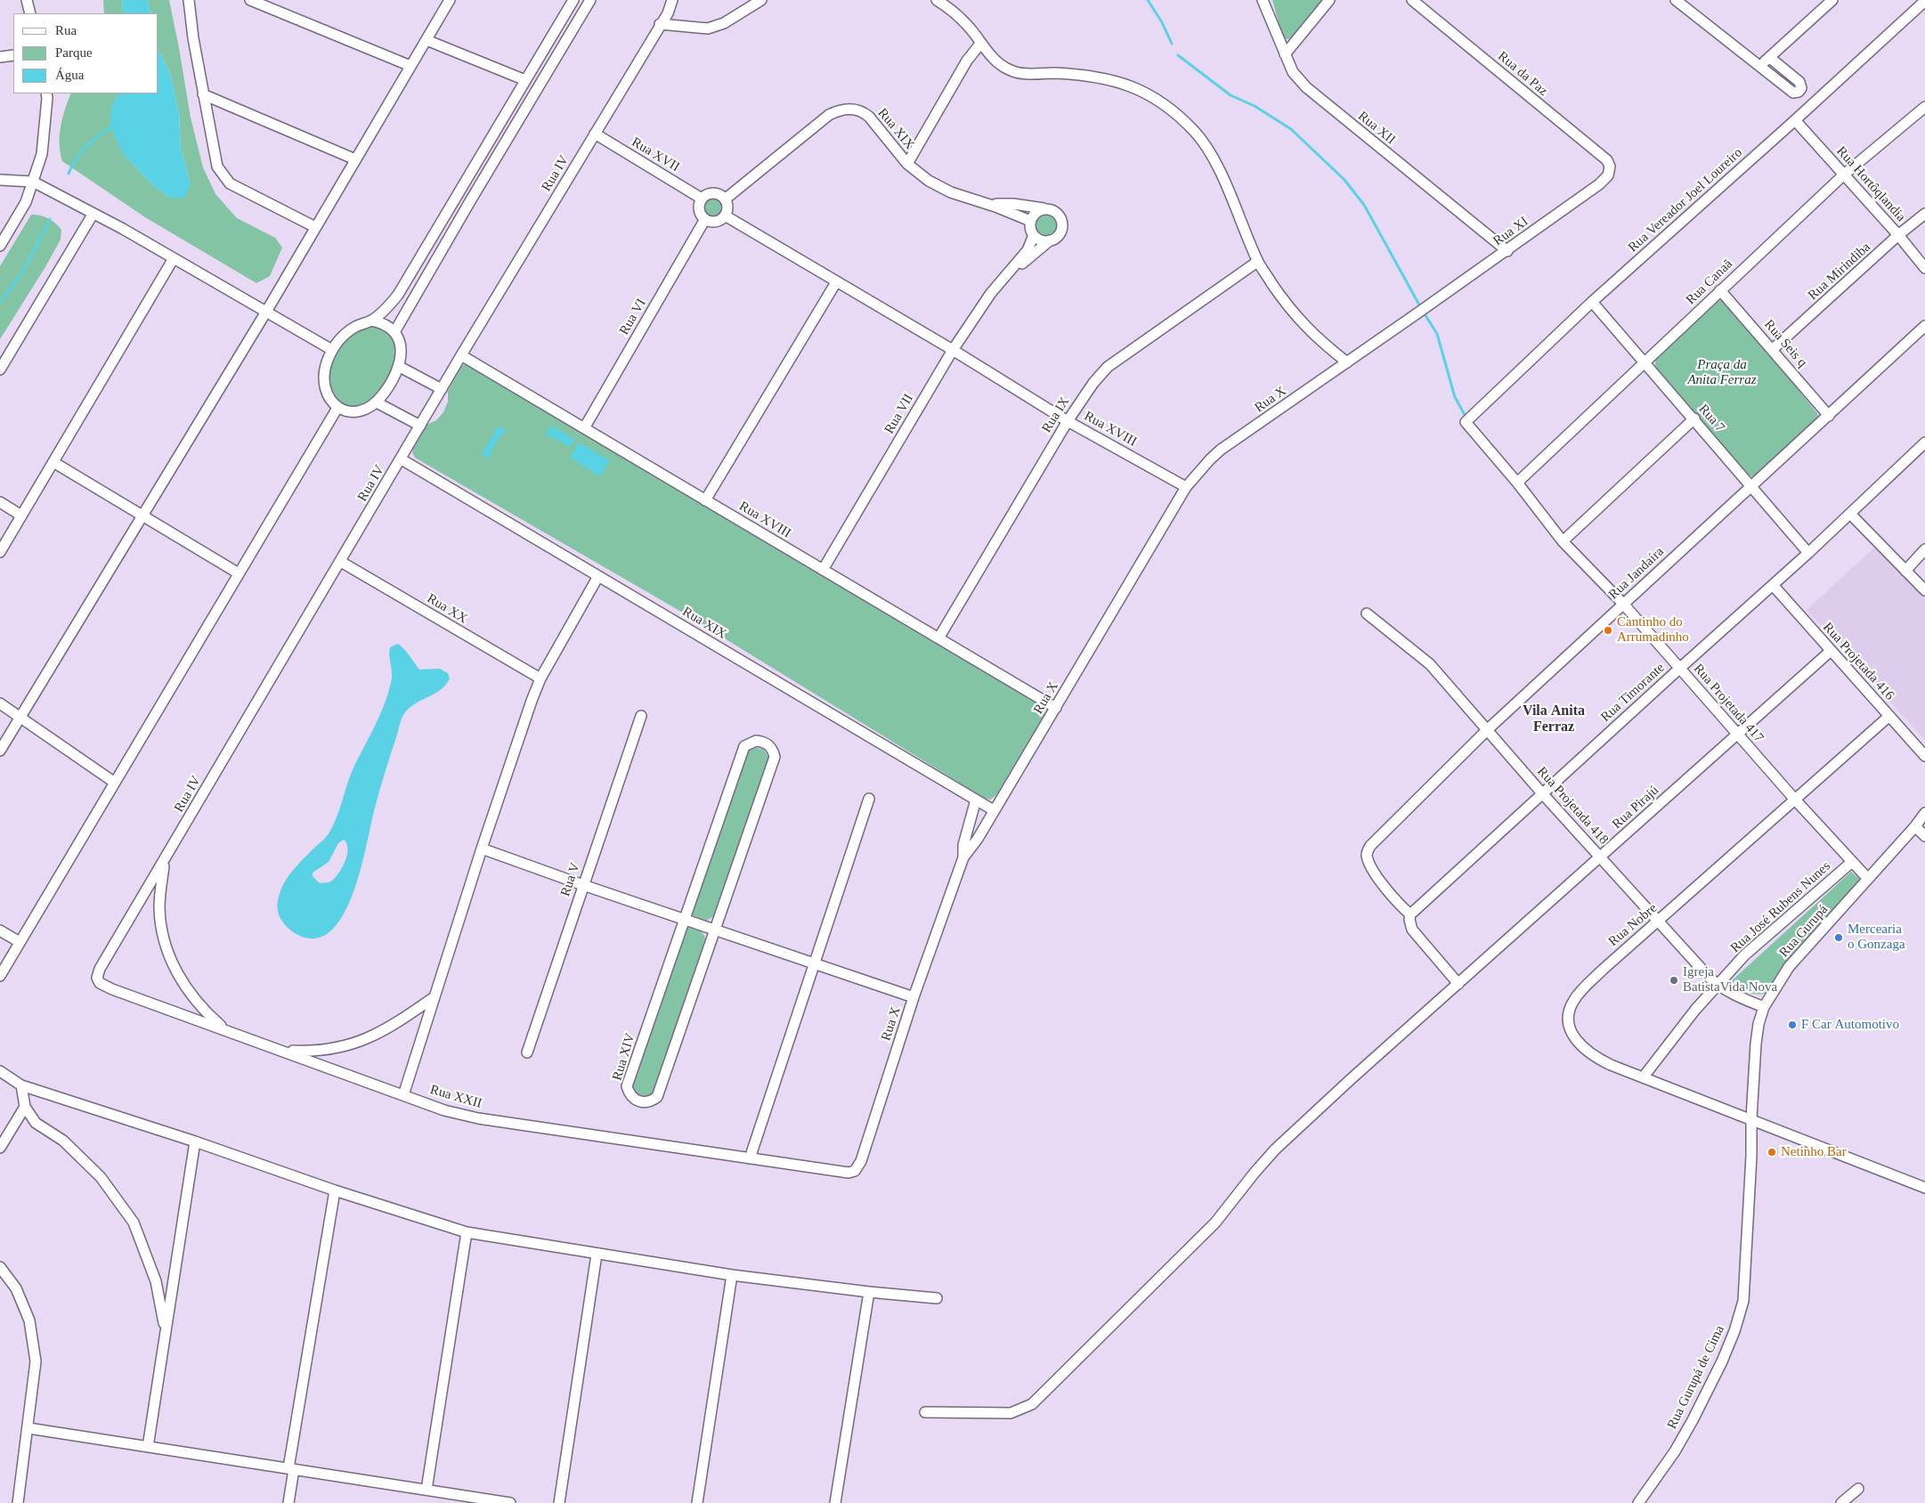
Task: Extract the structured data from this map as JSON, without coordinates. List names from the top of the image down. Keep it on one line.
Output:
{"streets":{"street":["Rua da Paz","Rua XII","Rua XIX","Rua XVII","Rua IV","Rua Hortôqlandia","Rua Vereador Joel Loureiro","Rua XI","Rua Mirindiba","Rua Canaã","Rua VI","Rua Seis q","Rua X","Rua VII","Rua IX","Rua 7","Rua XVIII","Rua Jandaíra","Rua XX","Rua Projetada 416","Rua Timorante","Rua Projetada 417","Rua Projetada 418","Rua Pirajú","Rua V","Rua José Rubens Nunes","Rua Nobre","Rua Gurupá","Rua XIV","Rua XXII","Rua Gurupá de Cima"]},"crossings":[["Rua da Paz","Rua XI"],["Rua XII","Rua XI"],["Rua XIX","Rua XVII"],["Rua XIX","Rua IV"],["Rua XIX","Rua VI"],["Rua XIX","Rua X"],["Rua XIX","Rua XVIII"],["Rua XVII","Rua IV"],["Rua XVII","Rua VI"],["Rua XVII","Rua XVIII"],["Rua IV","Rua XVIII"],["Rua IV","Rua XX"],["Rua IV","Rua XXII"],["Rua Hortôqlandia","Rua Vereador Joel Loureiro"],["Rua Hortôqlandia","Rua Mirindiba"],["Rua Hortôqlandia","Rua Canaã"],["Rua Vereador Joel Loureiro","Rua 7"],["Rua Vereador Joel Loureiro","Rua Projetada 417"],["Rua XI","Rua X"],["Rua Mirindiba","Rua Seis q"],["Rua Canaã","Rua Seis q"],["Rua Canaã","Rua 7"],["Rua Canaã","Rua Projetada 417"],["Rua VI","Rua XVIII"],["Rua Seis q","Rua Jandaíra"],["Rua X","Rua XVIII"],["Rua X","Rua XXII"],["Rua VII","Rua XVIII"],["Rua IX","Rua XVIII"],["Rua 7","Rua Jandaíra"],["Rua 7","Rua Timorante"],["Rua Jandaíra","Rua Timorante"],["Rua Jandaíra","Rua Projetada 417"],["Rua Jandaíra","Rua Projetada 418"],["Rua Projetada 416","Rua Timorante"],["Rua Projetada 416","Rua Pirajú"],["Rua Projetada 416","Rua Nobre"],["Rua Timorante","Rua Projetada 417"],["Rua Timorante","Rua Projetada 418"],["Rua Projetada 417","Rua Pirajú"],["Rua Projetada 417","Rua José Rubens Nunes"],["Rua Projetada 417","Rua Nobre"],["Rua Projetada 417","Rua Gurupá"],["Rua Projetada 418","Rua Pirajú"],["Rua Projetada 418","Rua José Rubens Nunes"],["Rua Projetada 418","Rua Nobre"],["Rua Projetada 418","Rua Gurupá"],["Rua José Rubens Nunes","Rua Nobre"],["Rua Nobre","Rua Gurupá"],["Rua Nobre","Rua Gurupá de Cima"],["Rua Gurupá","Rua Gurupá de Cima"]],"districts":["Vila Anita Ferraz"],"parks":["Praça da Anita Ferraz"],"places":["Cantinho do Arrumadinho","Mercearia o Gonzaga","Igreja BatistaVida Nova","F Car Automotivo","Netinho Bar"],"legend":["Rua","Parque","Água"]}
